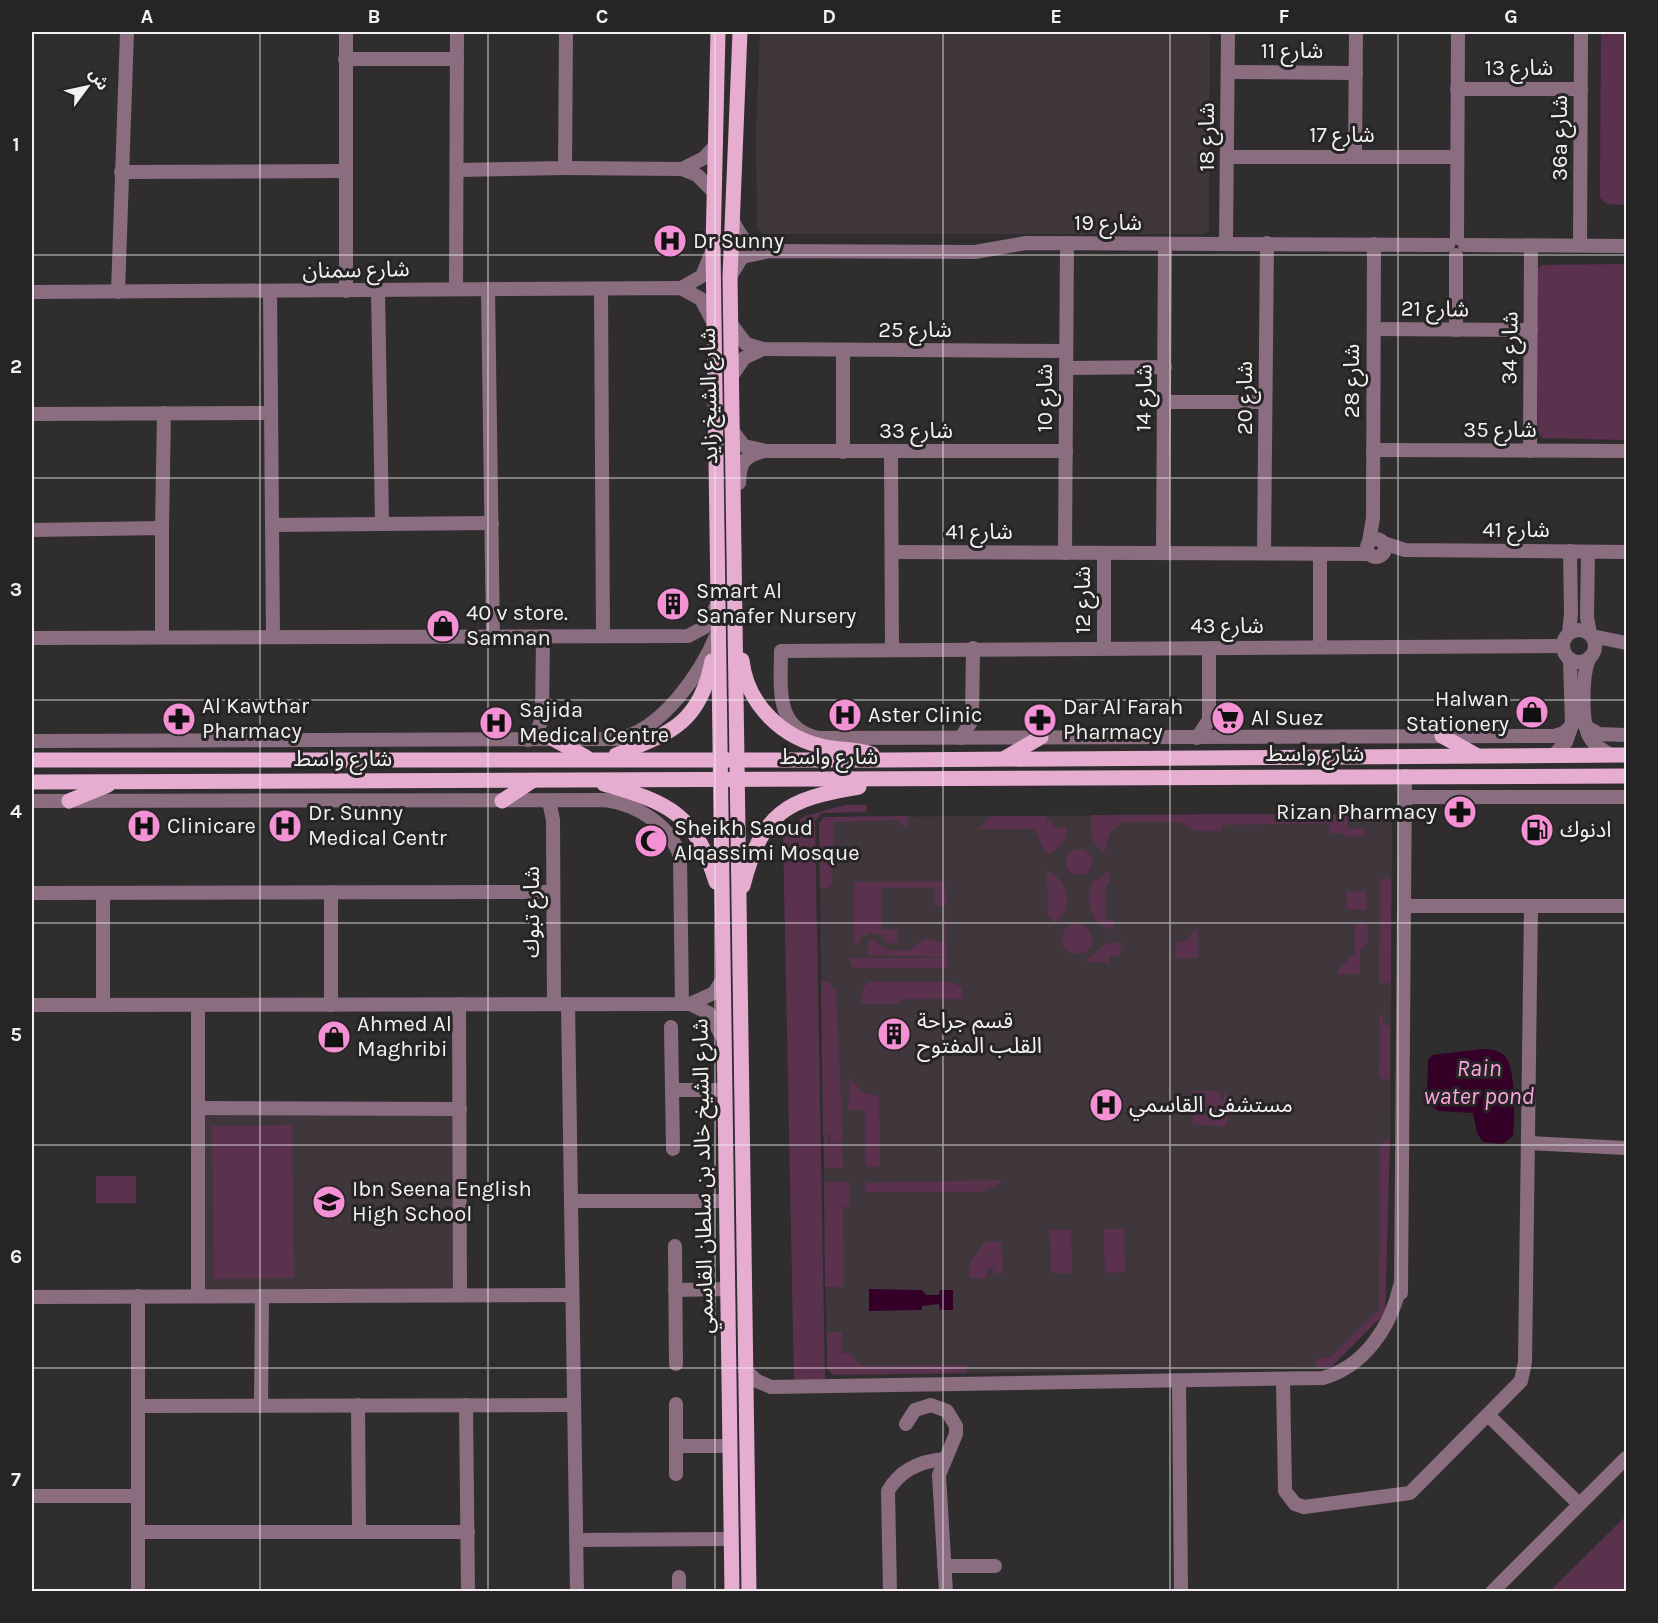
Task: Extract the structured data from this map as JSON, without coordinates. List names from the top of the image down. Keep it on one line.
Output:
{"streets":{"main road":["شارع الشيخ زايد","شارع واسط","شارع الشيخ خالد بن سلطان القاسمي"],"street":["شارع 11","شارع 13","شارع 17","شارع 18","36a شارع","شارع 19","شارع سمنان","شارع 21","شارع 25","شارع 34","شارع 28","شارع 10","شارع 14","شارع 20","شارع 35","شارع 33","شارع 41","شارع 12","شارع 43","شارع تبوك"]},"crossings":[["شارع 11","شارع 18"],["شارع 13","36a شارع"],["شارع 17","شارع 18"],["شارع 18","شارع 19"],["36a شارع","شارع 19"],["شارع 19","شارع 34"],["شارع 19","شارع 28"],["شارع 19","شارع 10"],["شارع 19","شارع 14"],["شارع 19","شارع 20"],["شارع 21","شارع 34"],["شارع 21","شارع 28"],["شارع 25","شارع الشيخ زايد"],["شارع 25","شارع 10"],["شارع 34","شارع 35"],["شارع 28","شارع 35"],["شارع 28","شارع 41"],["شارع الشيخ زايد","شارع 33"],["شارع الشيخ زايد","شارع واسط"],["شارع الشيخ زايد","شارع الشيخ خالد بن سلطان القاسمي"],["شارع 10","شارع 33"],["شارع 10","شارع 41"],["شارع 14","شارع 41"],["شارع 20","شارع 41"],["شارع 41","شارع 12"],["شارع 12","شارع 43"],["شارع واسط","شارع الشيخ خالد بن سلطان القاسمي"]],"water":["Rain water pond"],"places":{"hospital":["Dr Sunny","Aster Clinic","Sajida Medical Centre","Clinicare","Dr. Sunny Medical Centr","مستشفى القاسمي"],"building":["Smart Al Sanafer Nursery","قسم جراحة القلب المفتوح"],"shop":["40 v store. Samnan","Halwan Stationery","Ahmed Al Maghribi"],"supermarket":["Al Suez"],"pharmacy":["Al Kawthar Pharmacy","Dar Al Farah Pharmacy","Rizan Pharmacy"],"fuel station":["ادنوك"],"mosque":["Sheikh Saoud Alqassimi Mosque"],"school or university":["Ibn Seena English High School"]},"north":"top right","grid":{"columns":["A","B","C","D","E","F","G"],"rows":["1","2","3","4","5","6","7"]}}
